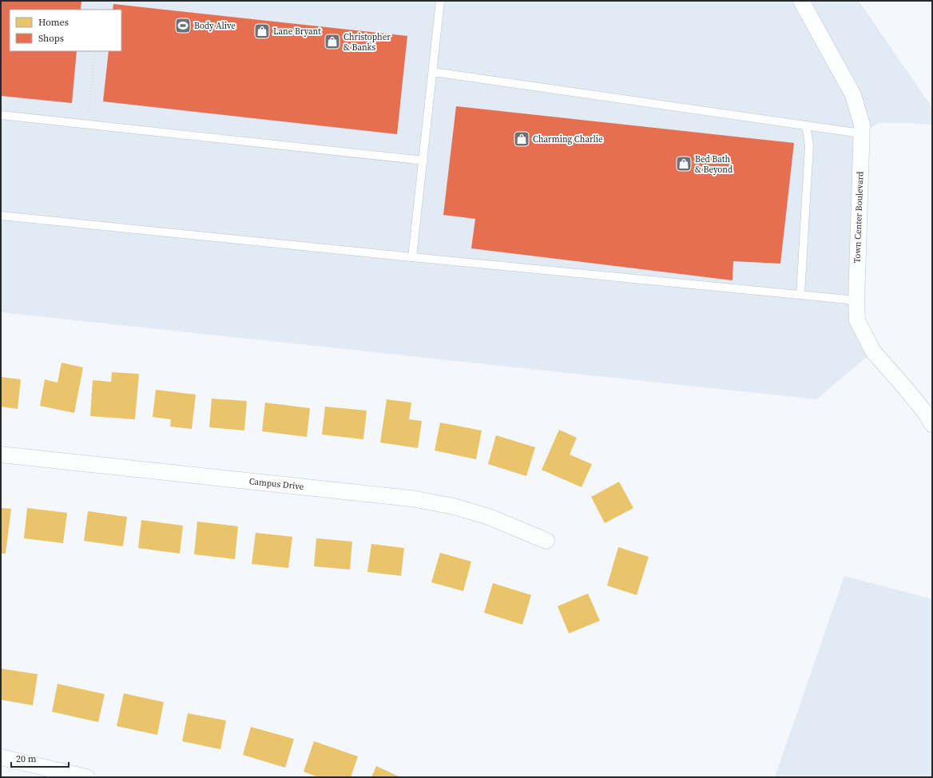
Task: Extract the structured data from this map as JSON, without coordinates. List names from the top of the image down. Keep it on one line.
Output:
{"streets":{"street":["Town Center Boulevard","Campus Drive"]},"places":{"sports":["Body Alive"],"shop":["Lane Bryant","Christopher & Banks","Charming Charlie","Bed Bath & Beyond"]},"legend":["Homes","Shops"],"scale_bar":"20 m"}
